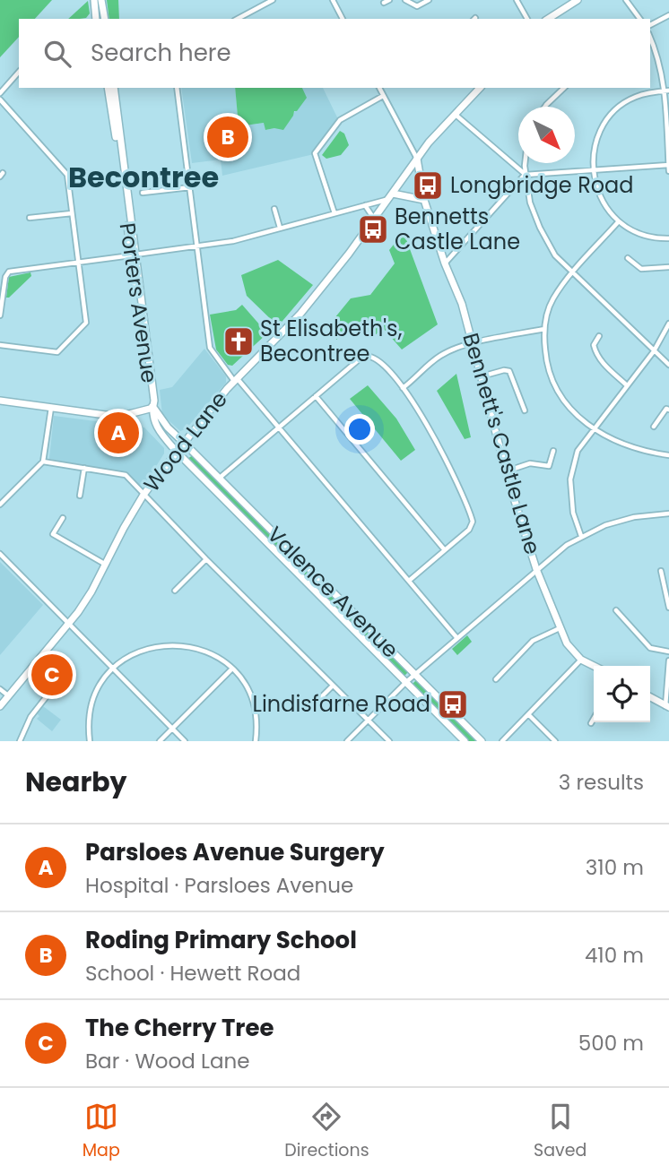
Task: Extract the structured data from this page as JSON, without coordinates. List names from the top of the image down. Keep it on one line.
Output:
{"streets":{"main road":["Porters Avenue","Wood Lane","Bennett's Castle Lane","Valence Avenue"]},"crossings":[["Porters Avenue","Wood Lane"],["Porters Avenue","Valence Avenue"],["Wood Lane","Valence Avenue"]],"districts":["Becontree"],"places":{"bus stop":["Longbridge Road","Bennetts Castle Lane","Lindisfarne Road"],"church":["St Elisabeth's, Becontree"]},"north":"bottom right","page":{"search":"Search here","pins":["B","A","C"],"heading":["Nearby","3 results"],"list":[{"mark":"A","name":"Parsloes Avenue Surgery","note":"Hospital · Parsloes Avenue","value":"310 m"},{"mark":"B","name":"Roding Primary School","note":"School · Hewett Road","value":"410 m"},{"mark":"C","name":"The Cherry Tree","note":"Bar · Wood Lane","value":"500 m"}],"nav":["Map","Directions","Saved"]}}
